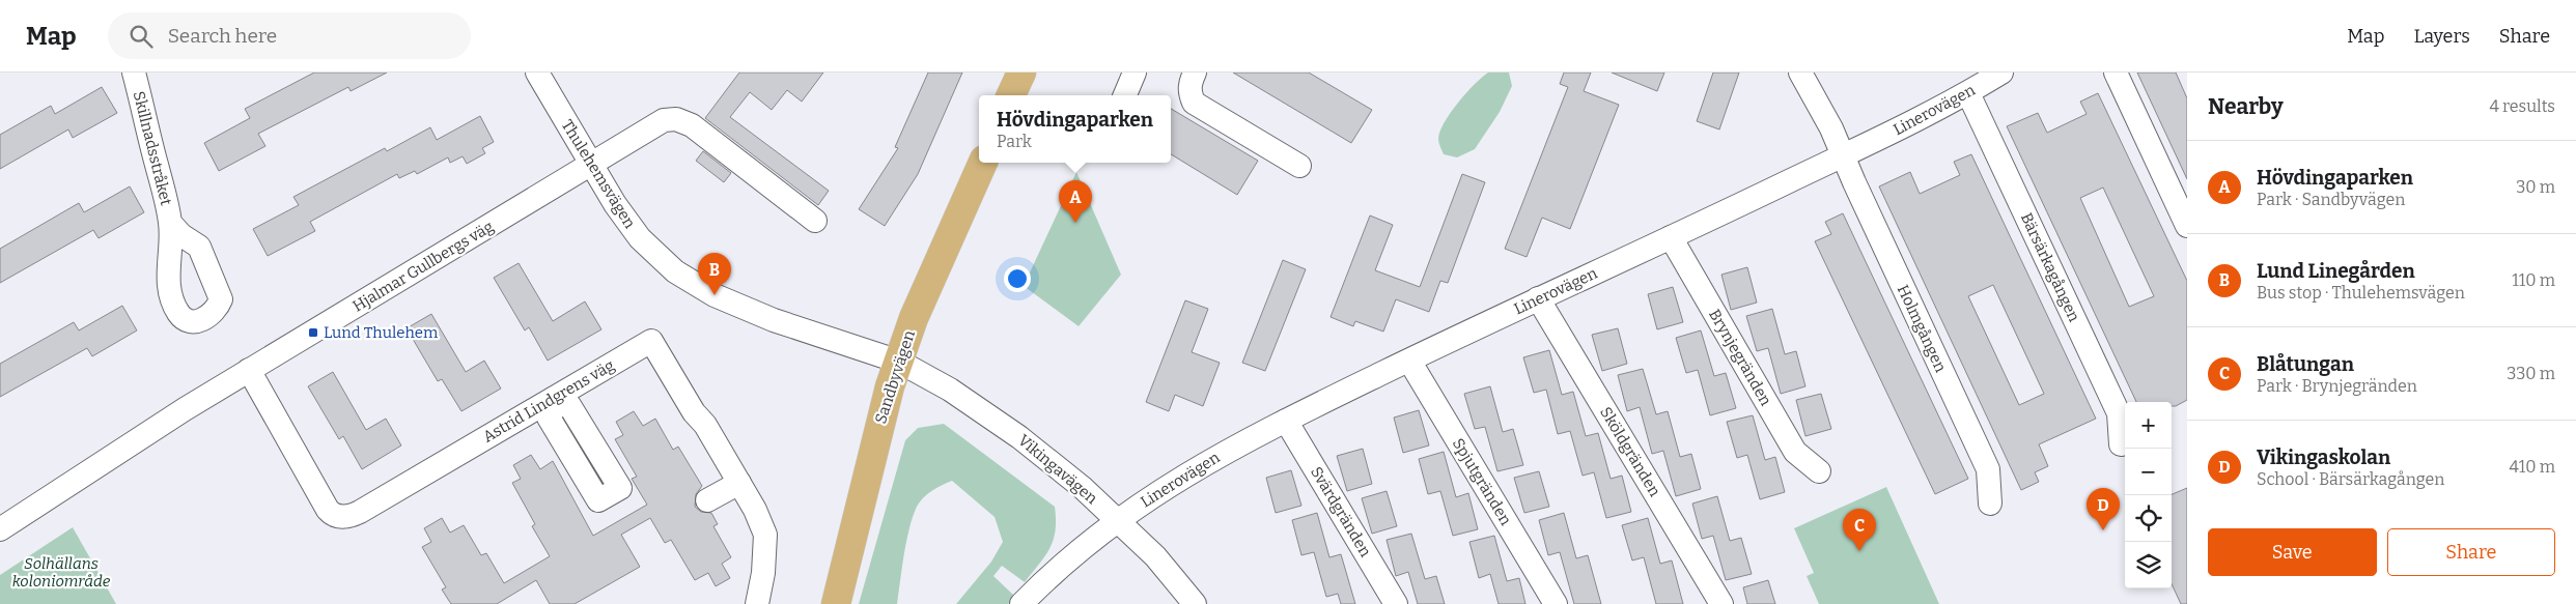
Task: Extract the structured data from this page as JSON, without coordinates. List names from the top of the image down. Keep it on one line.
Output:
{"streets":{"main road":["Sandbyvägen"],"street":["Linerovägen","Skillnadsstråket","Thulehemsvägen","Hjalmar Gullbergs väg","Bärsärkagången","Holmgången","Brynjegränden","Astrid Lindgrens väg","Sköldgränden","Vikingavägen","Spjutgränden","Svärdgränden"]},"crossings":[["Linerovägen","Bärsärkagången"],["Linerovägen","Holmgången"],["Linerovägen","Brynjegränden"],["Linerovägen","Sköldgränden"],["Linerovägen","Vikingavägen"],["Linerovägen","Spjutgränden"],["Linerovägen","Svärdgränden"],["Thulehemsvägen","Hjalmar Gullbergs väg"],["Thulehemsvägen","Sandbyvägen"],["Thulehemsvägen","Vikingavägen"],["Hjalmar Gullbergs väg","Astrid Lindgrens väg"],["Sandbyvägen","Vikingavägen"]],"parks":["Solhällans koloniområde"],"places":{"transit":["Lund Thulehem"]},"page":{"header":"Map","search":"Search here","nav":["Map","Layers","Share"],"heading":["Nearby","4 results"],"popup":["Hövdingaparken","Park"],"list":[{"mark":"A","name":"Hövdingaparken","note":"Park · Sandbyvägen","value":"30 m"},{"mark":"B","name":"Lund Linegården","note":"Bus stop · Thulehemsvägen","value":"110 m"},{"mark":"C","name":"Blåtungan","note":"Park · Brynjegränden","value":"330 m"},{"mark":"D","name":"Vikingaskolan","note":"School · Bärsärkagången","value":"410 m"}],"pins":["A","B","D","C"],"map_buttons":["+","−"],"buttons":["Save","Share"]}}
